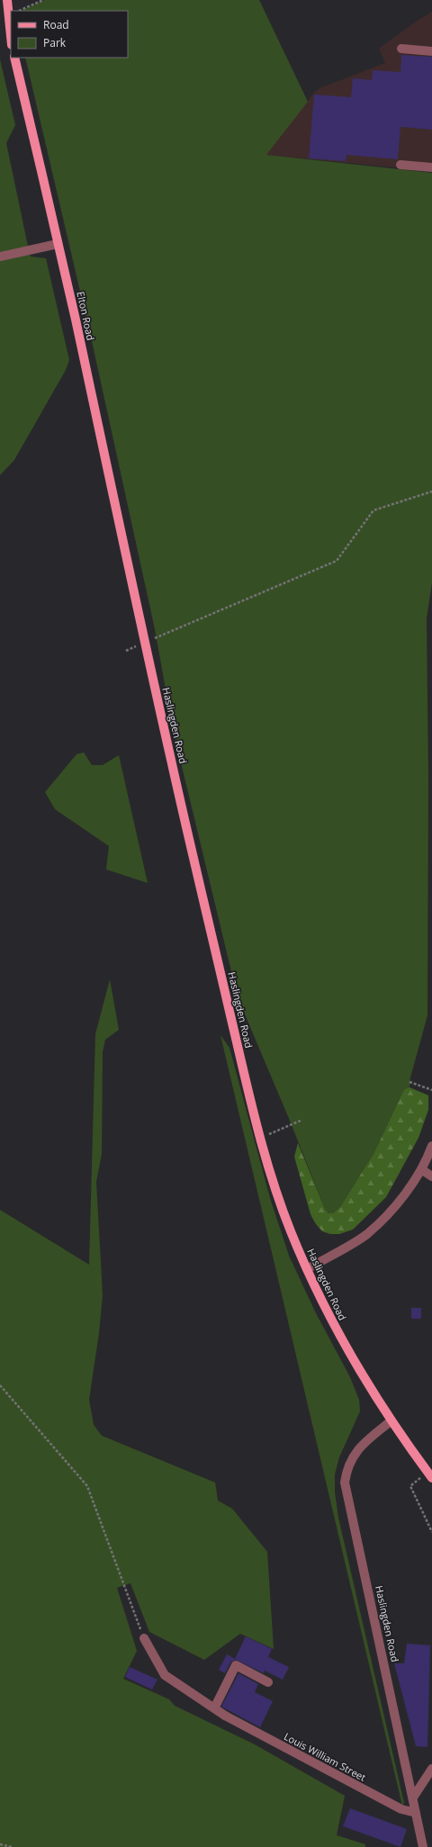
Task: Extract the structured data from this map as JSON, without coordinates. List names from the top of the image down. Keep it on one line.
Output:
{"streets":{"main road":["Elton Road","Haslingden Road"],"street":["Louis William Street"]},"crossings":[["Elton Road","Haslingden Road"],["Haslingden Road","Louis William Street"]],"legend":["Road","Park"]}
